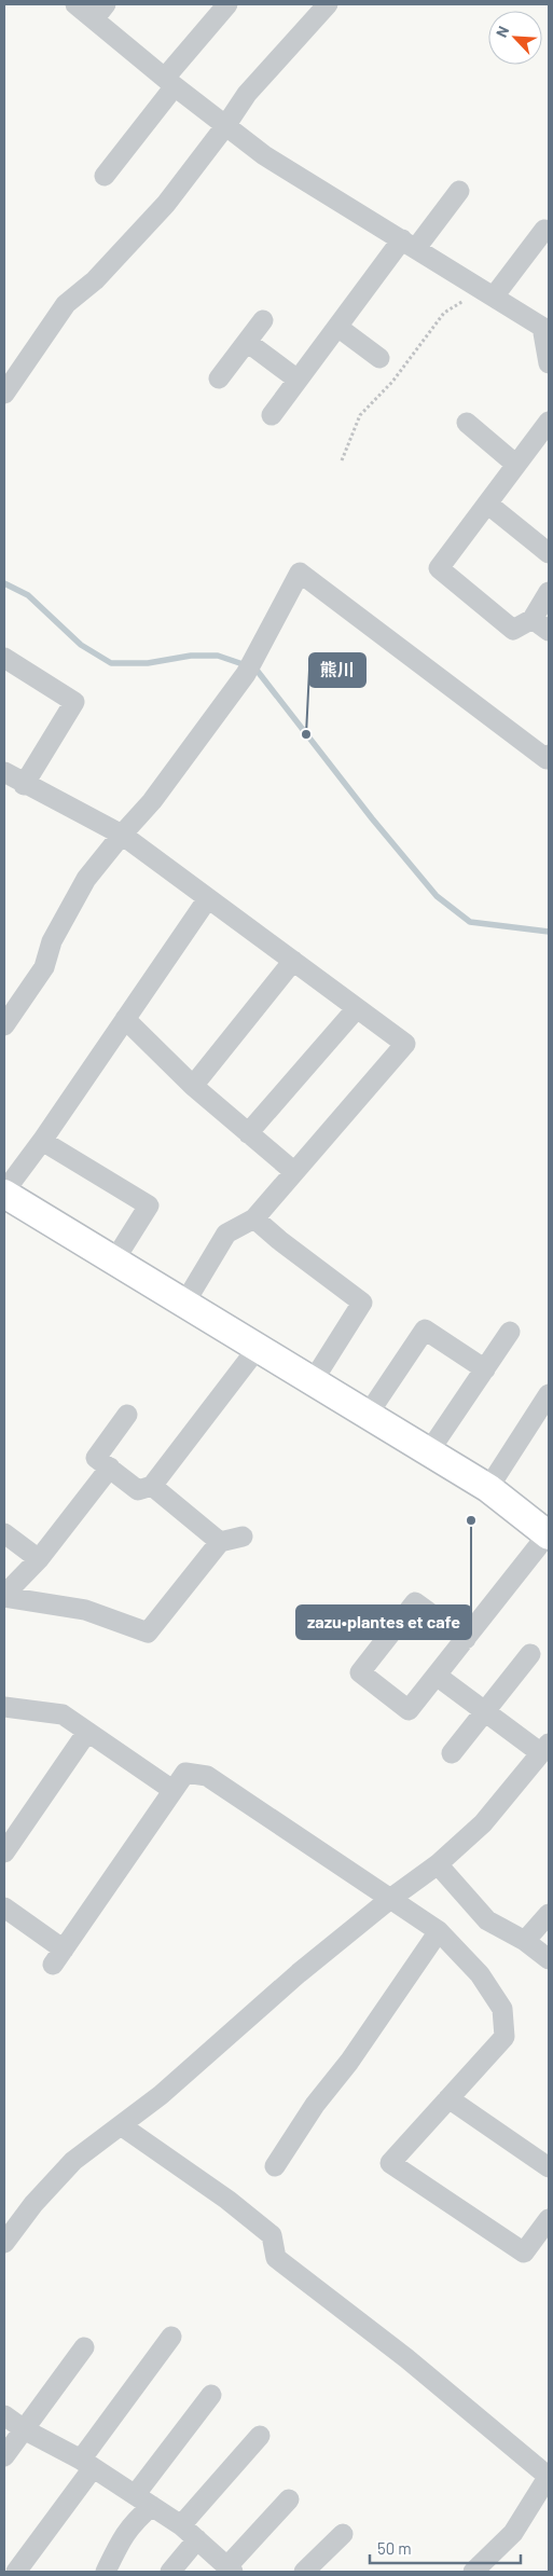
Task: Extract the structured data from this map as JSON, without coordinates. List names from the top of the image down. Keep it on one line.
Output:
{"places":["熊川","zazu•plantes et cafe"],"scale_bar":"50 m","north":"top left"}
